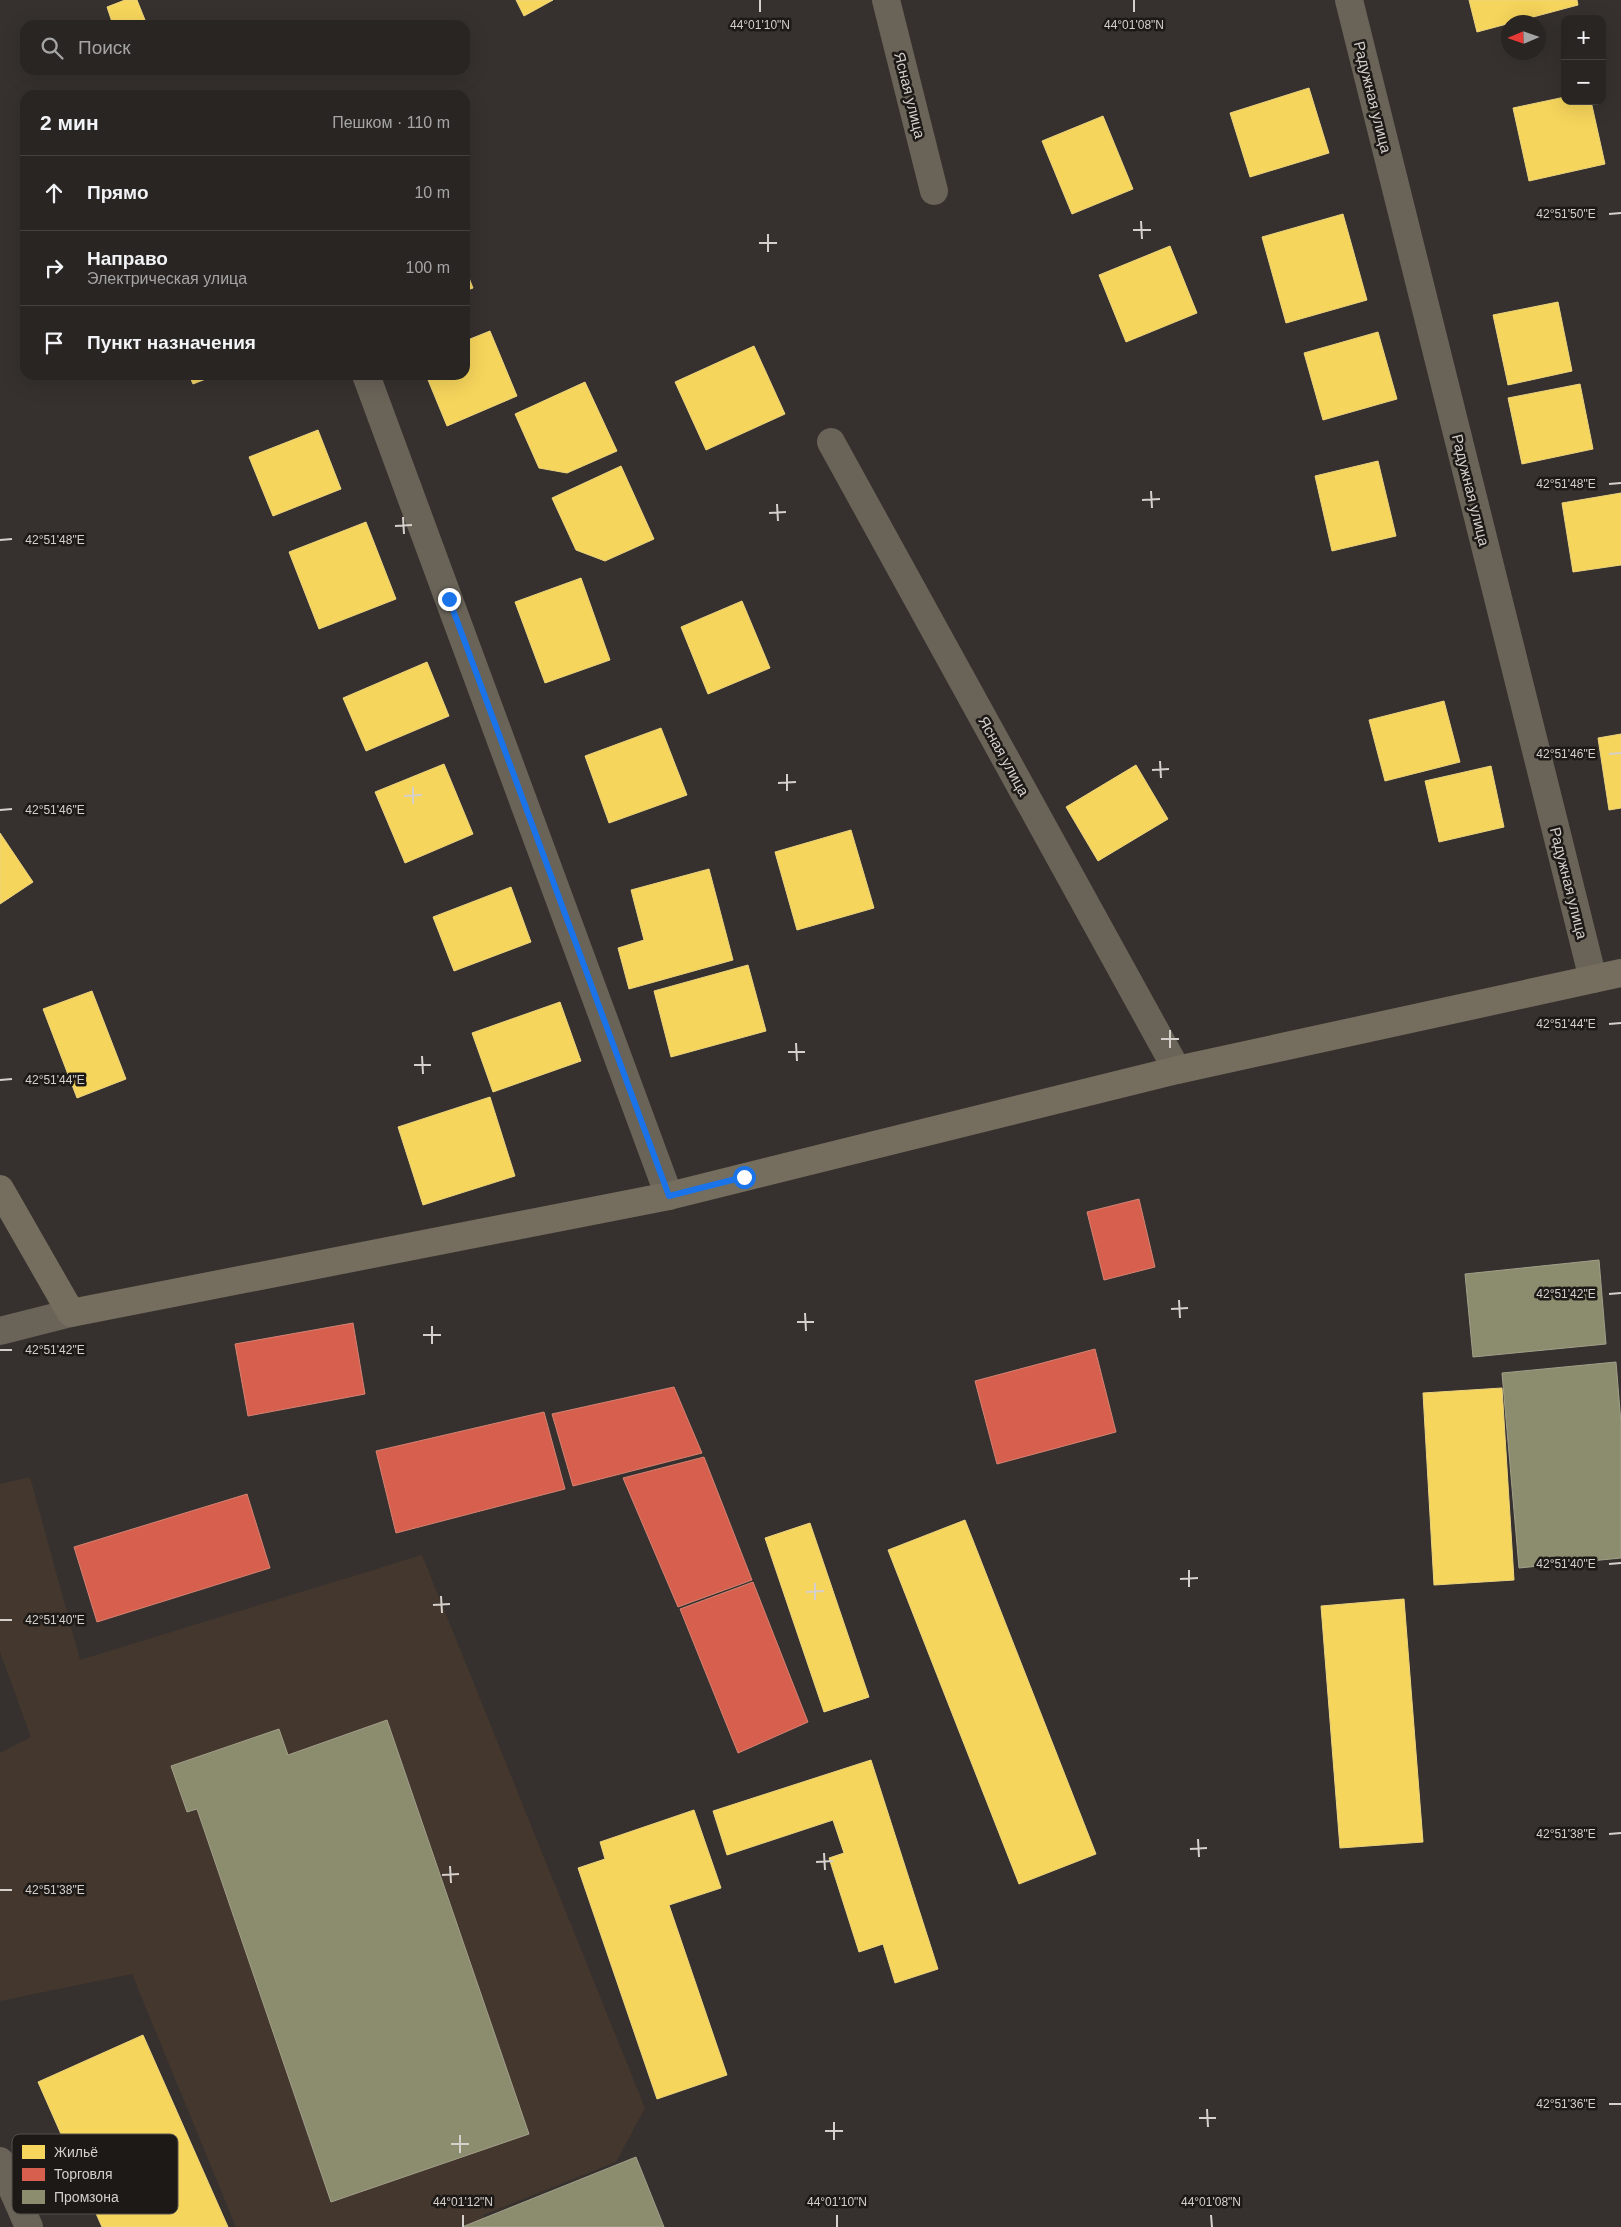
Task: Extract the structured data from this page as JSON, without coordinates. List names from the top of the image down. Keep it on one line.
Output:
{"streets":{"street":["Ясная улица","Радужная улица"]},"legend":["Жильё","Торговля","Промзона"],"north":"left","page":{"map_buttons":["+","−"],"search":"Поиск","heading":["2 мин","Пешком · 110 m"],"list":[["Прямо","10 m"],["Направо","Электрическая улица","100 m"],"Пункт назначения"]},"coordinates":["44°01'10\"N","44°01'08\"N","42°51'50\"E","42°51'48\"E","42°51'46\"E","42°51'44\"E","42°51'42\"E","42°51'40\"E","42°51'38\"E","42°51'36\"E","44°01'12\"N"]}
